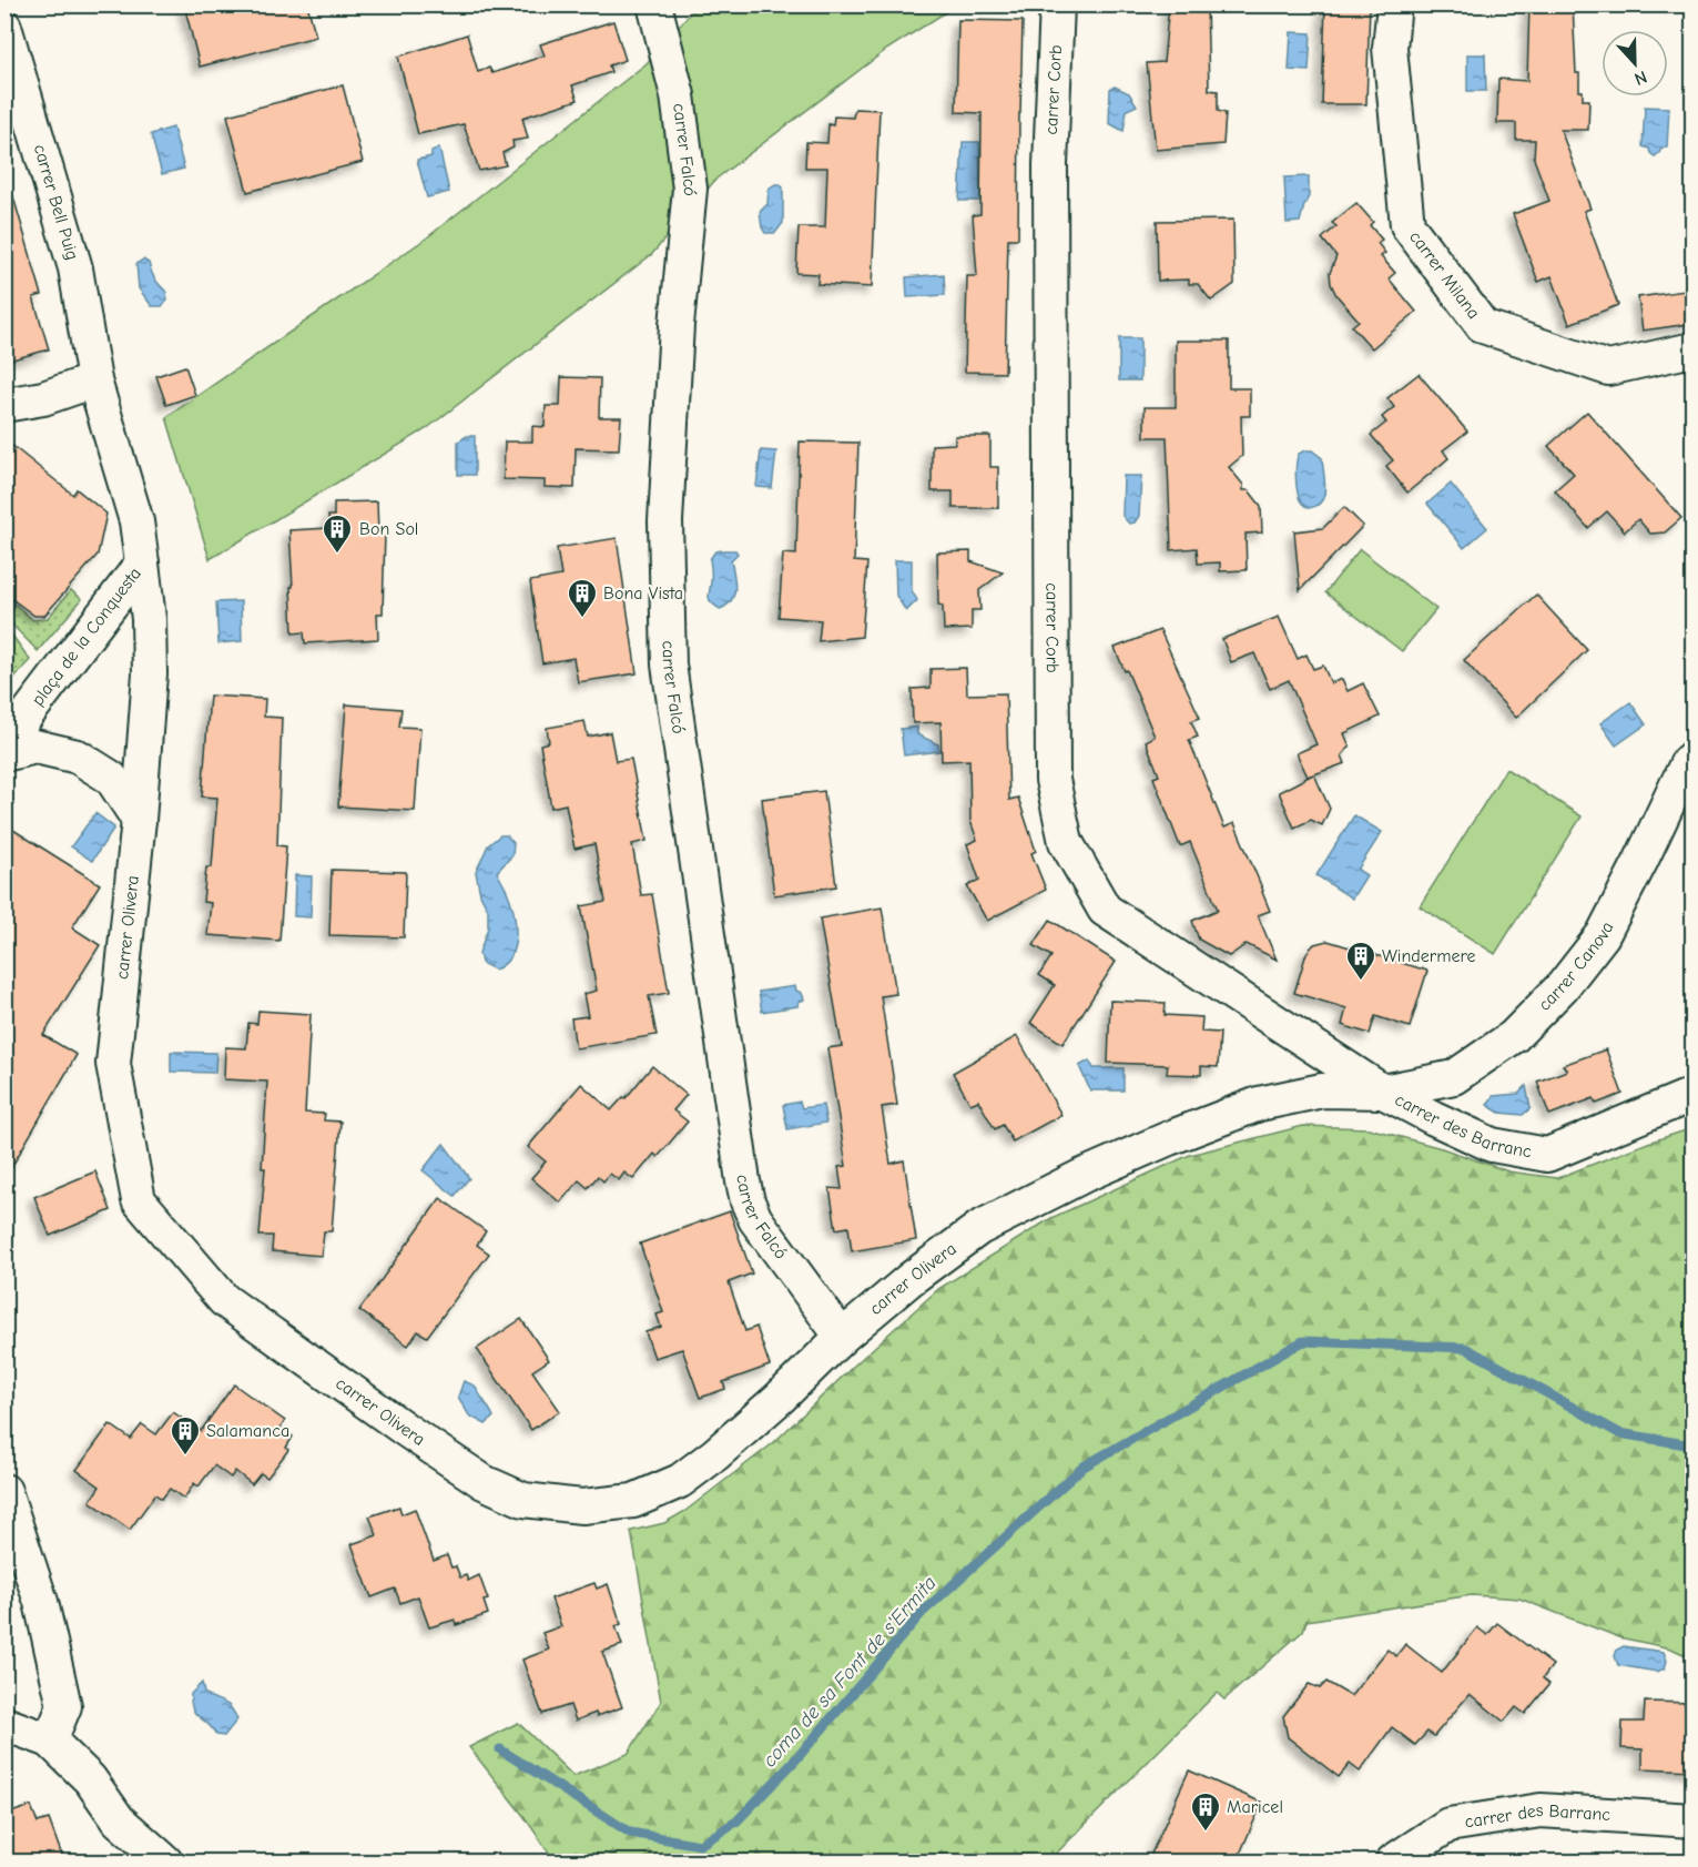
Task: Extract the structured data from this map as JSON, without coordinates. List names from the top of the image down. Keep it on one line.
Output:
{"streets":{"street":["carrer Corb","carrer Falcó","carrer Bell Puig","carrer Milana","plaça de la Conquesta","carrer Olivera","carrer Canova","carrer des Barranc"]},"crossings":[["carrer Corb","carrer Olivera"],["carrer Corb","carrer Canova"],["carrer Corb","carrer des Barranc"],["carrer Falcó","carrer Olivera"],["carrer Bell Puig","carrer Olivera"],["plaça de la Conquesta","carrer Olivera"],["carrer Olivera","carrer Canova"],["carrer Olivera","carrer des Barranc"],["carrer Canova","carrer des Barranc"]],"water":["coma de sa Font de s'Ermita"],"places":{"building":["Bon Sol","Bona Vista","Windermere","Salamanca","Maricel"]},"north":"bottom"}
